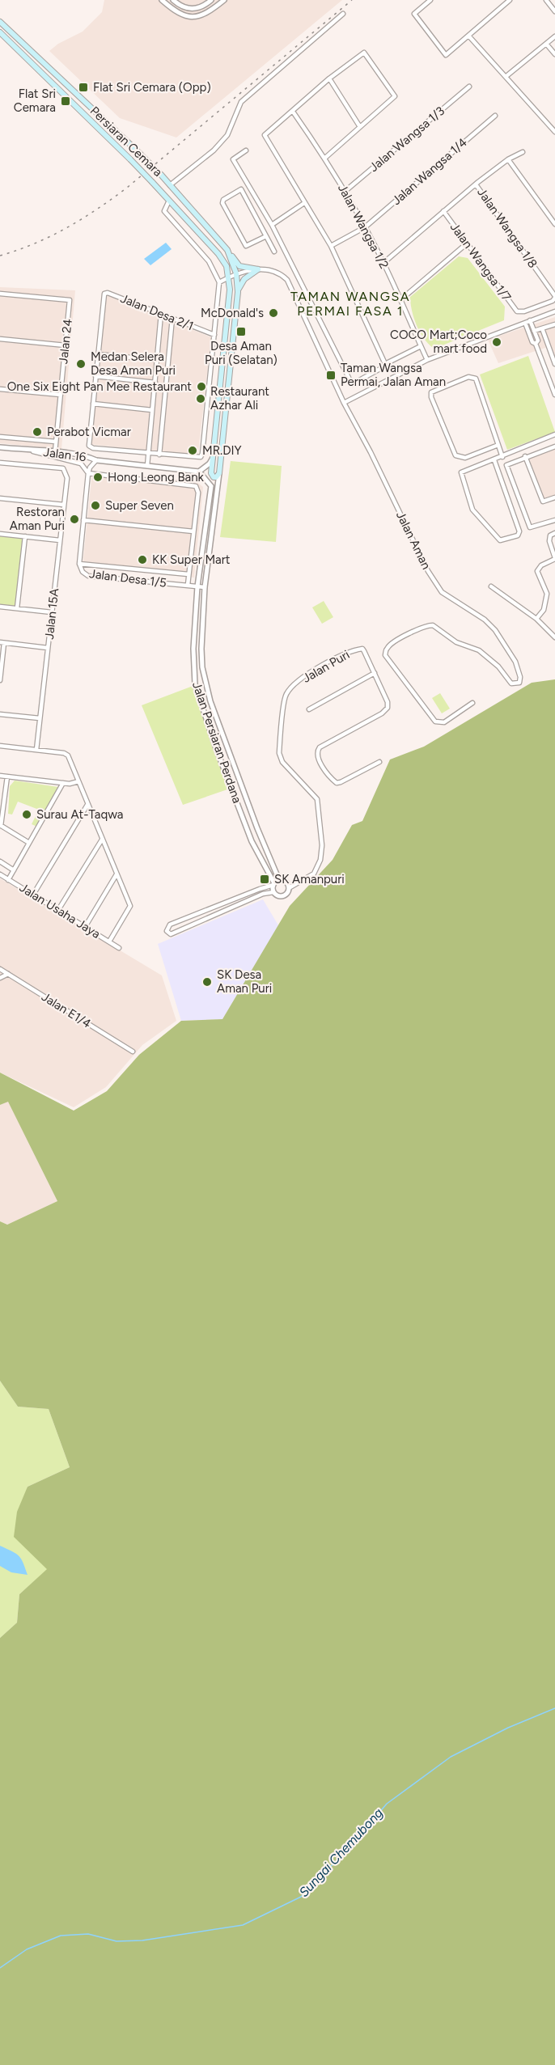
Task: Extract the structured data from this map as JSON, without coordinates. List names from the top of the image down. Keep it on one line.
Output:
{"streets":{"main road":["Persiaran Cemara","Jalan Persiaran Perdana"],"street":["Jalan Wangsa 1/3","Jalan Wangsa 1/4","Jalan Wangsa 1/2","Jalan Wangsa 1/8","Jalan Wangsa 1/7","Jalan Desa 2/1","Jalan 24","Jalan 16","Jalan Aman","Jalan Desa 1/5","Jalan 15A","Jalan Puri","Jalan Usaha Jaya","Jalan E1/4"]},"crossings":[["Jalan Wangsa 1/3","Jalan Wangsa 1/2"],["Persiaran Cemara","Jalan Aman"],["Persiaran Cemara","Jalan Persiaran Perdana"],["Jalan Wangsa 1/4","Jalan Wangsa 1/2"],["Jalan Wangsa 1/8","Jalan Wangsa 1/7"],["Jalan 24","Jalan 16"],["Jalan Aman","Jalan Persiaran Perdana"],["Jalan Desa 1/5","Jalan Persiaran Perdana"],["Jalan Puri","Jalan Persiaran Perdana"]],"districts":["TAMAN WANGSA PERMAI FASA 1"],"water":["Sungai Chemubong"],"places":{"transit":["Flat Sri Cemara (Opp)","Flat Sri Cemara","Desa Aman Puri (Selatan)","Taman Wangsa Permai, Jalan Aman","SK Amanpuri"],"other":["McDonald's","COCO Mart;Coco mart food","Medan Selera Desa Aman Puri","One Six Eight Pan Mee Restaurant","Restaurant Azhar Ali","Perabot Vicmar","MR.DIY","Hong Leong Bank","Super Seven","Restoran Aman Puri","KK Super Mart","Surau At-Taqwa","SK Desa Aman Puri"]}}
